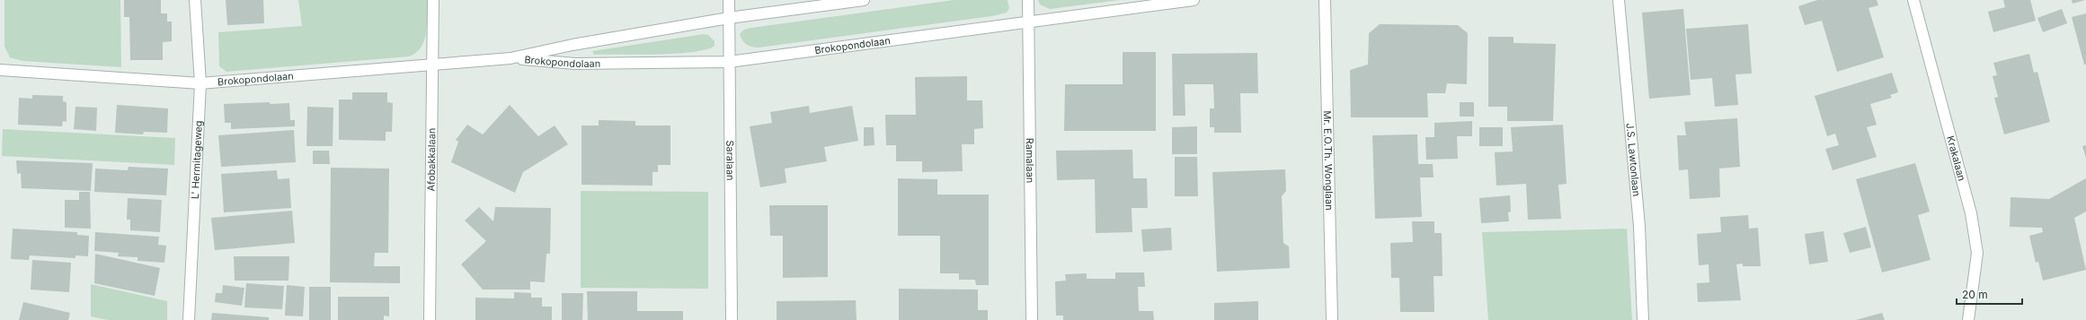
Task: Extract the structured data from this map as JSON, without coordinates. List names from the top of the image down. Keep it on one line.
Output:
{"streets":{"street":["Brokopondolaan","Krakalaan","L' Hermitageweg","Mr. E.O.Th. Wonglaan","J.S. Lawtonlaan","Afobakkalaan","Saralaan","Ramalaan"]},"crossings":[["Brokopondolaan","L' Hermitageweg"],["Brokopondolaan","Afobakkalaan"],["Brokopondolaan","Saralaan"],["Brokopondolaan","Ramalaan"]],"scale_bar":"20 m"}
